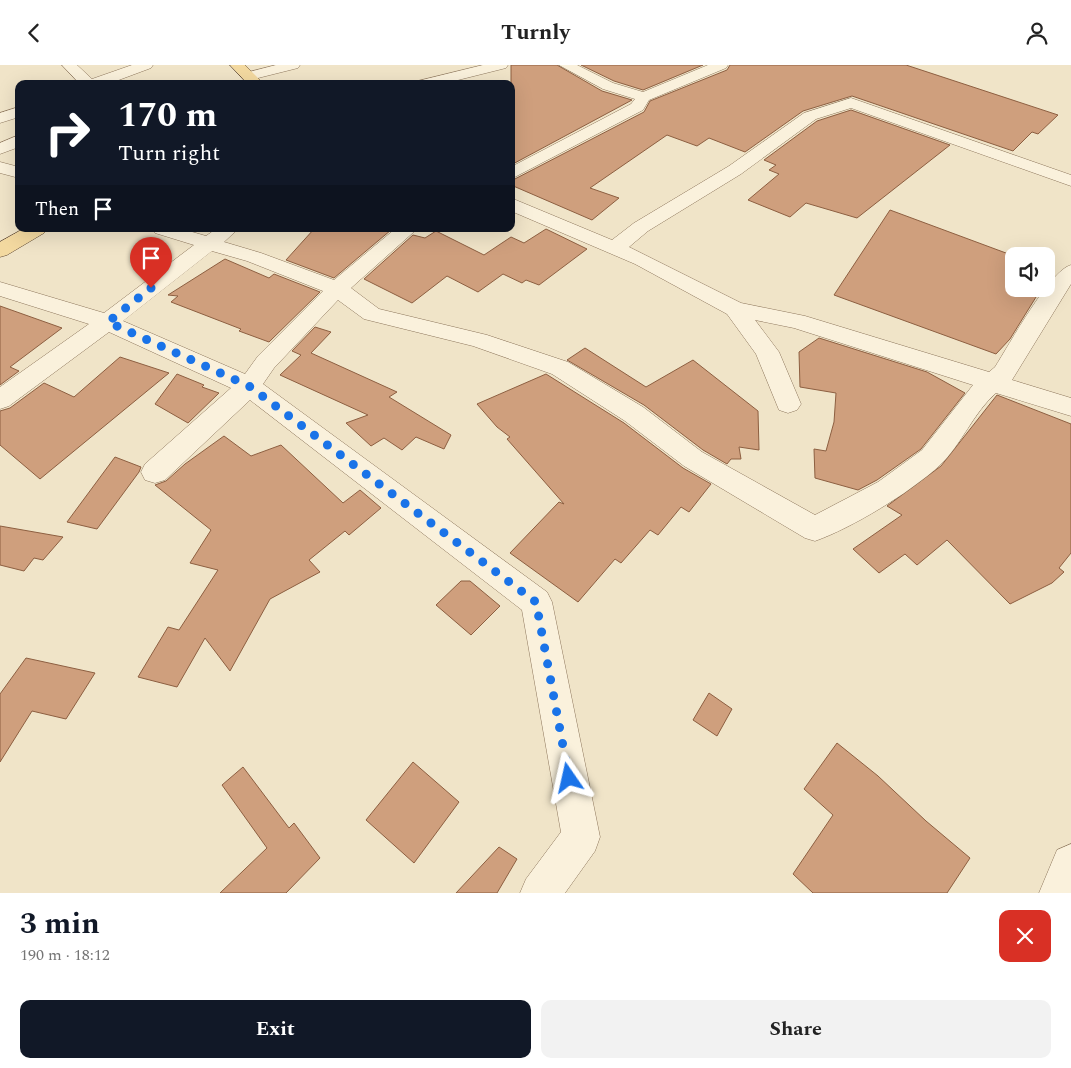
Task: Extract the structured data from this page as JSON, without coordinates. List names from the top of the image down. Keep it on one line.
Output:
{"page":{"header":"Turnly","turn":["170 m","Turn right"],"then":"Then","heading":["3 min","190 m · 18:12"],"buttons":["Exit","Share"]}}
